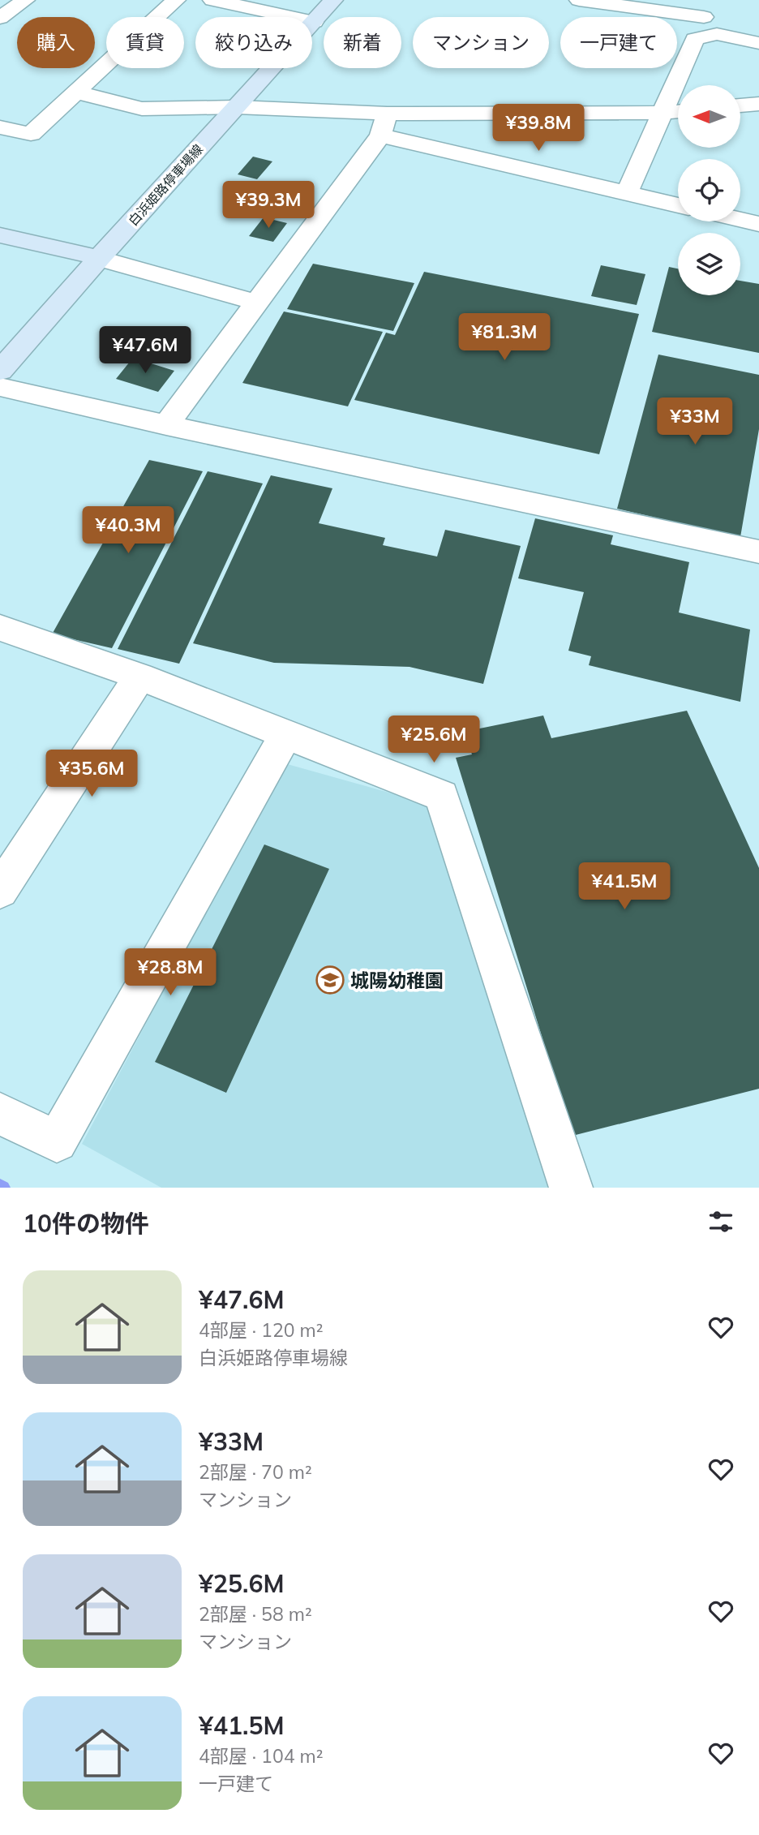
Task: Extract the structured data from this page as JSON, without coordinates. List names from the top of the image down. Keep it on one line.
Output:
{"streets":{"main road":["白浜姫路停車場線"]},"places":{"school or university":["城陽幼稚園"]},"north":"left","page":{"chip":["購入","賃貸","絞り込み","新着","マンション","一戸建て"],"price":["¥39.8M","¥39.3M","¥81.3M","¥47.6M","¥33M","¥40.3M","¥25.6M","¥35.6M","¥41.5M","¥28.8M"],"heading":"10件の物件","list":[{"name":"¥47.6M","note":"4部屋 · 120 m² · 白浜姫路停車場線"},{"name":"¥33M","note":"2部屋 · 70 m² · マンション"},{"name":"¥25.6M","note":"2部屋 · 58 m² · マンション"},{"name":"¥41.5M","note":"4部屋 · 104 m² · 一戸建て"}]}}
